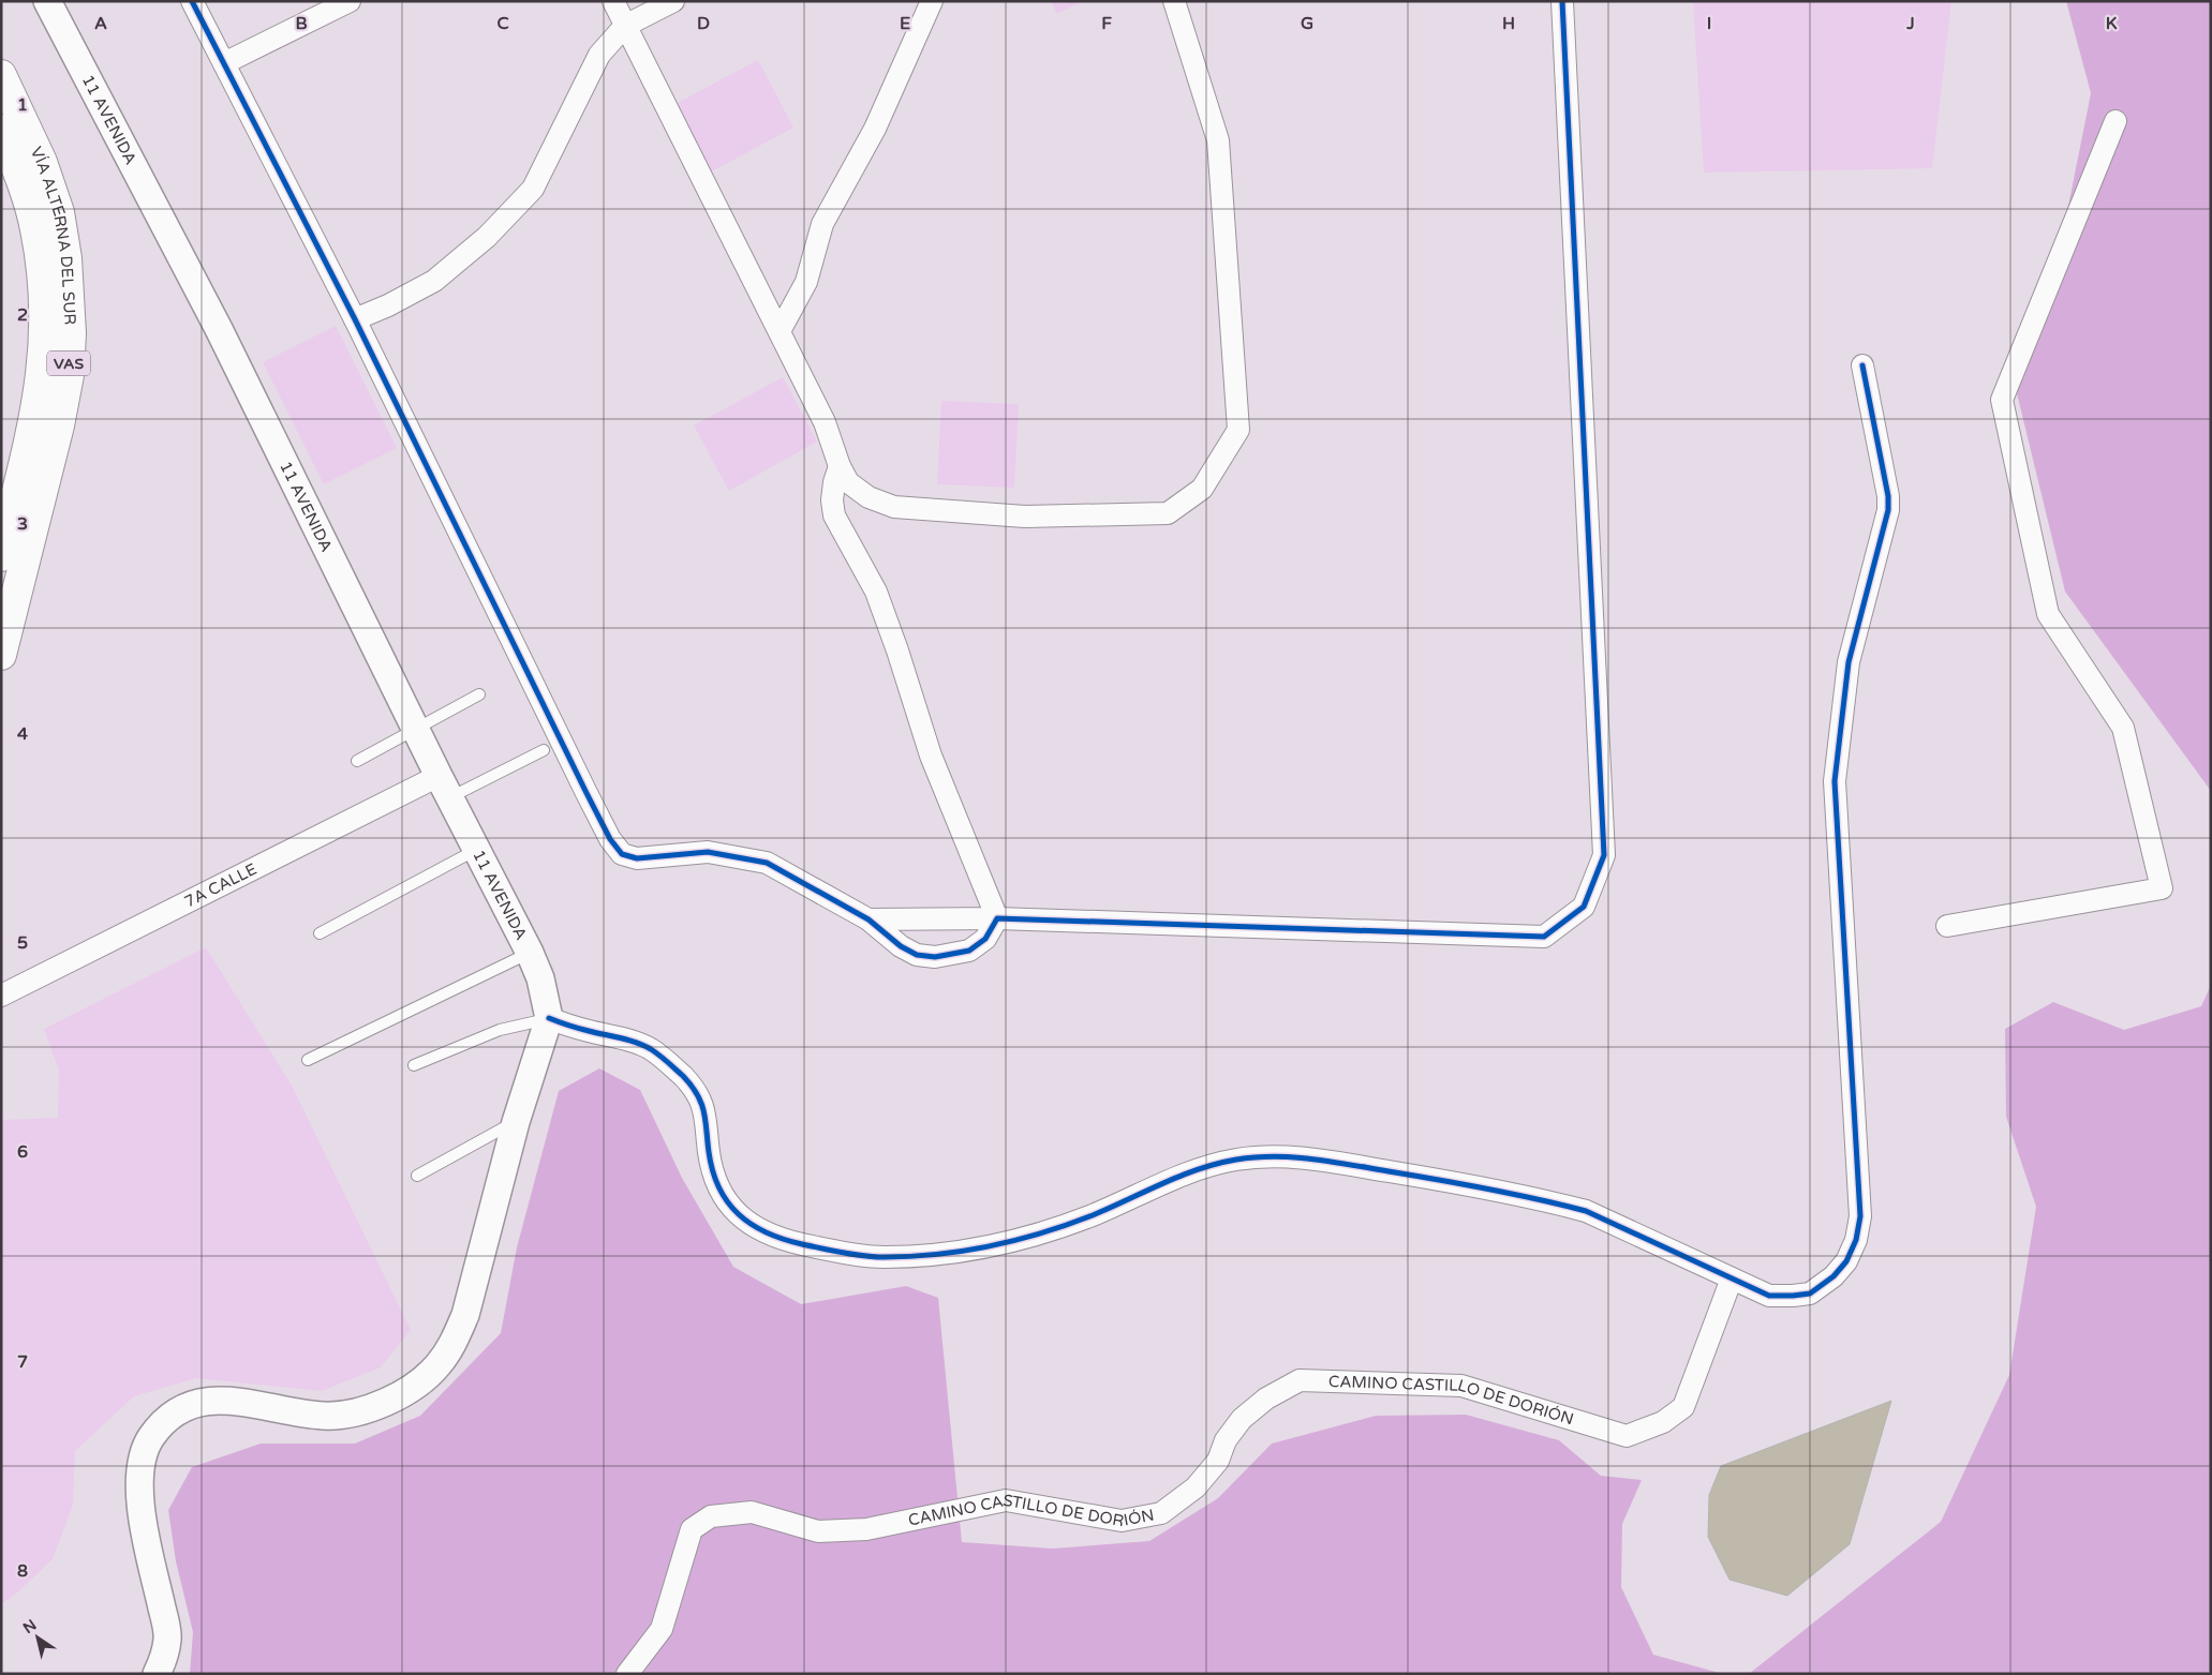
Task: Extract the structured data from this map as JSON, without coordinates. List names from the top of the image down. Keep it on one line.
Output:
{"streets":{"highway":["VÍA ALTERNA DEL SUR","VAS"],"street":["11 AVENIDA","7A CALLE","CAMINO CASTILLO DE DORIÓN"]},"crossings":[["11 AVENIDA","7A CALLE"]],"north":"top left","grid":{"columns":["A","B","C","D","E","F","G","H","I","J","K"],"rows":["1","2","3","4","5","6","7","8"]}}
